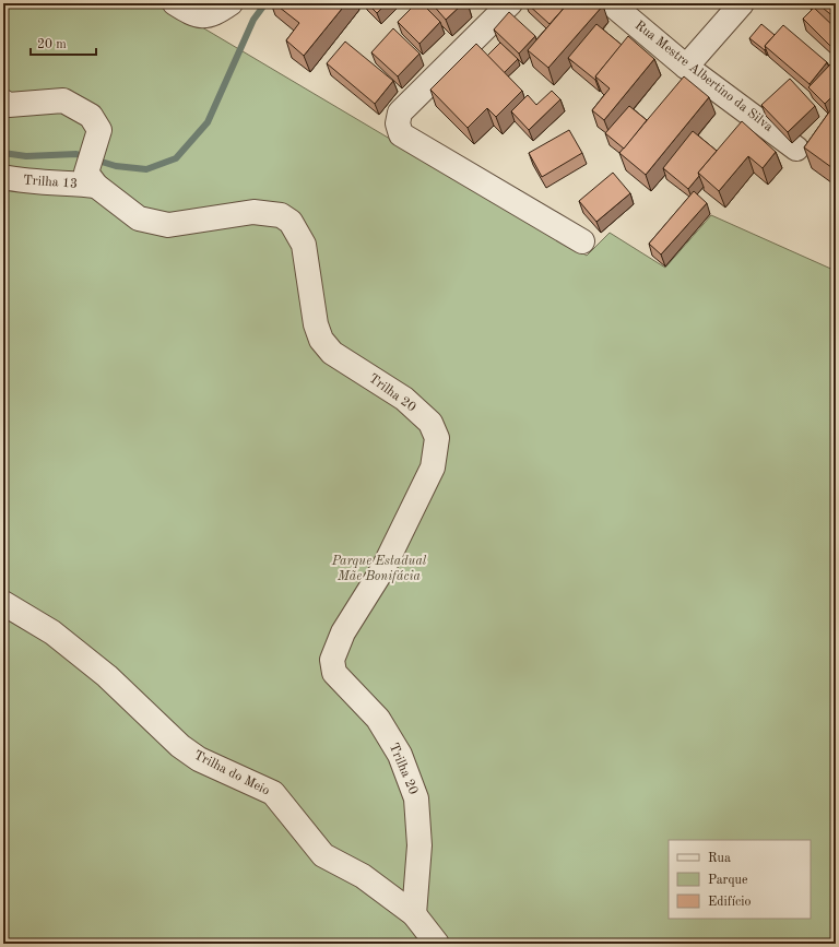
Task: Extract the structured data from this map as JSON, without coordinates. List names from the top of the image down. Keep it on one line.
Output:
{"streets":{"street":["Rua Mestre Albertino da Silva","Trilha 13","Trilha 20","Trilha do Meio"]},"crossings":[["Trilha 13","Trilha 20"],["Trilha 20","Trilha do Meio"]],"parks":["Parque Estadual Mãe Bonifácia"],"legend":["Rua","Parque","Edifício"],"scale_bar":"20 m"}
